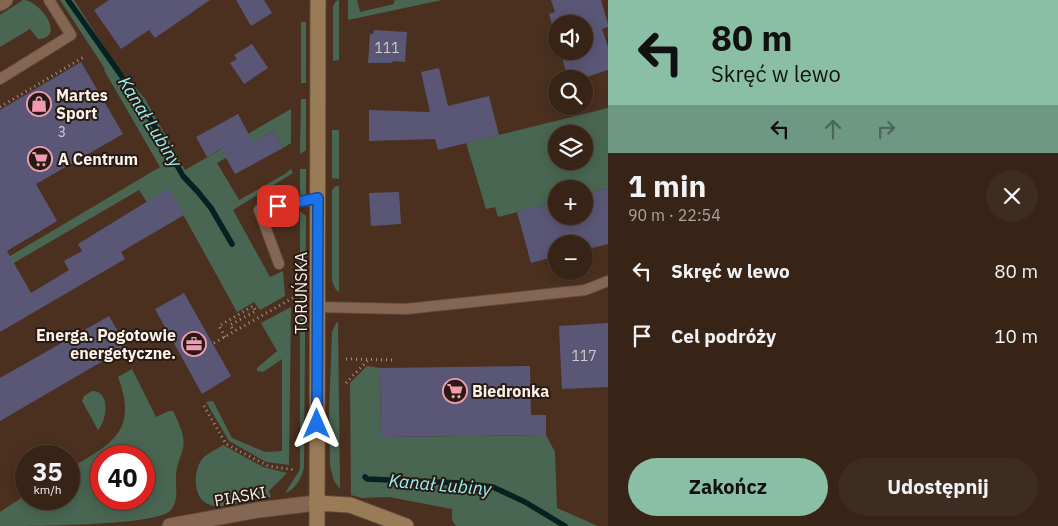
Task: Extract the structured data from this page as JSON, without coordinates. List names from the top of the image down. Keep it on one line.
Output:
{"streets":{"street":["TORUŃSKA","PIASKI"]},"crossings":[["TORUŃSKA","PIASKI"]],"water":["Kanał Lubiny"],"places":{"shop":["Martes Sport"],"supermarket":["A Centrum","Biedronka"],"office":["Energa. Pogotowie energetyczne."]},"house_numbers":["111","3","117"],"page":{"turn":["80 m","Skręć w lewo"],"map_buttons":["+","−"],"heading":["1 min","90 m · 22:54"],"list":[{"name":"Skręć w lewo","value":"80 m"},{"name":"Cel podróży","value":"10 m"}],"speed":"35 km/h","limit":"40","buttons":["Zakończ","Udostępnij"]}}
